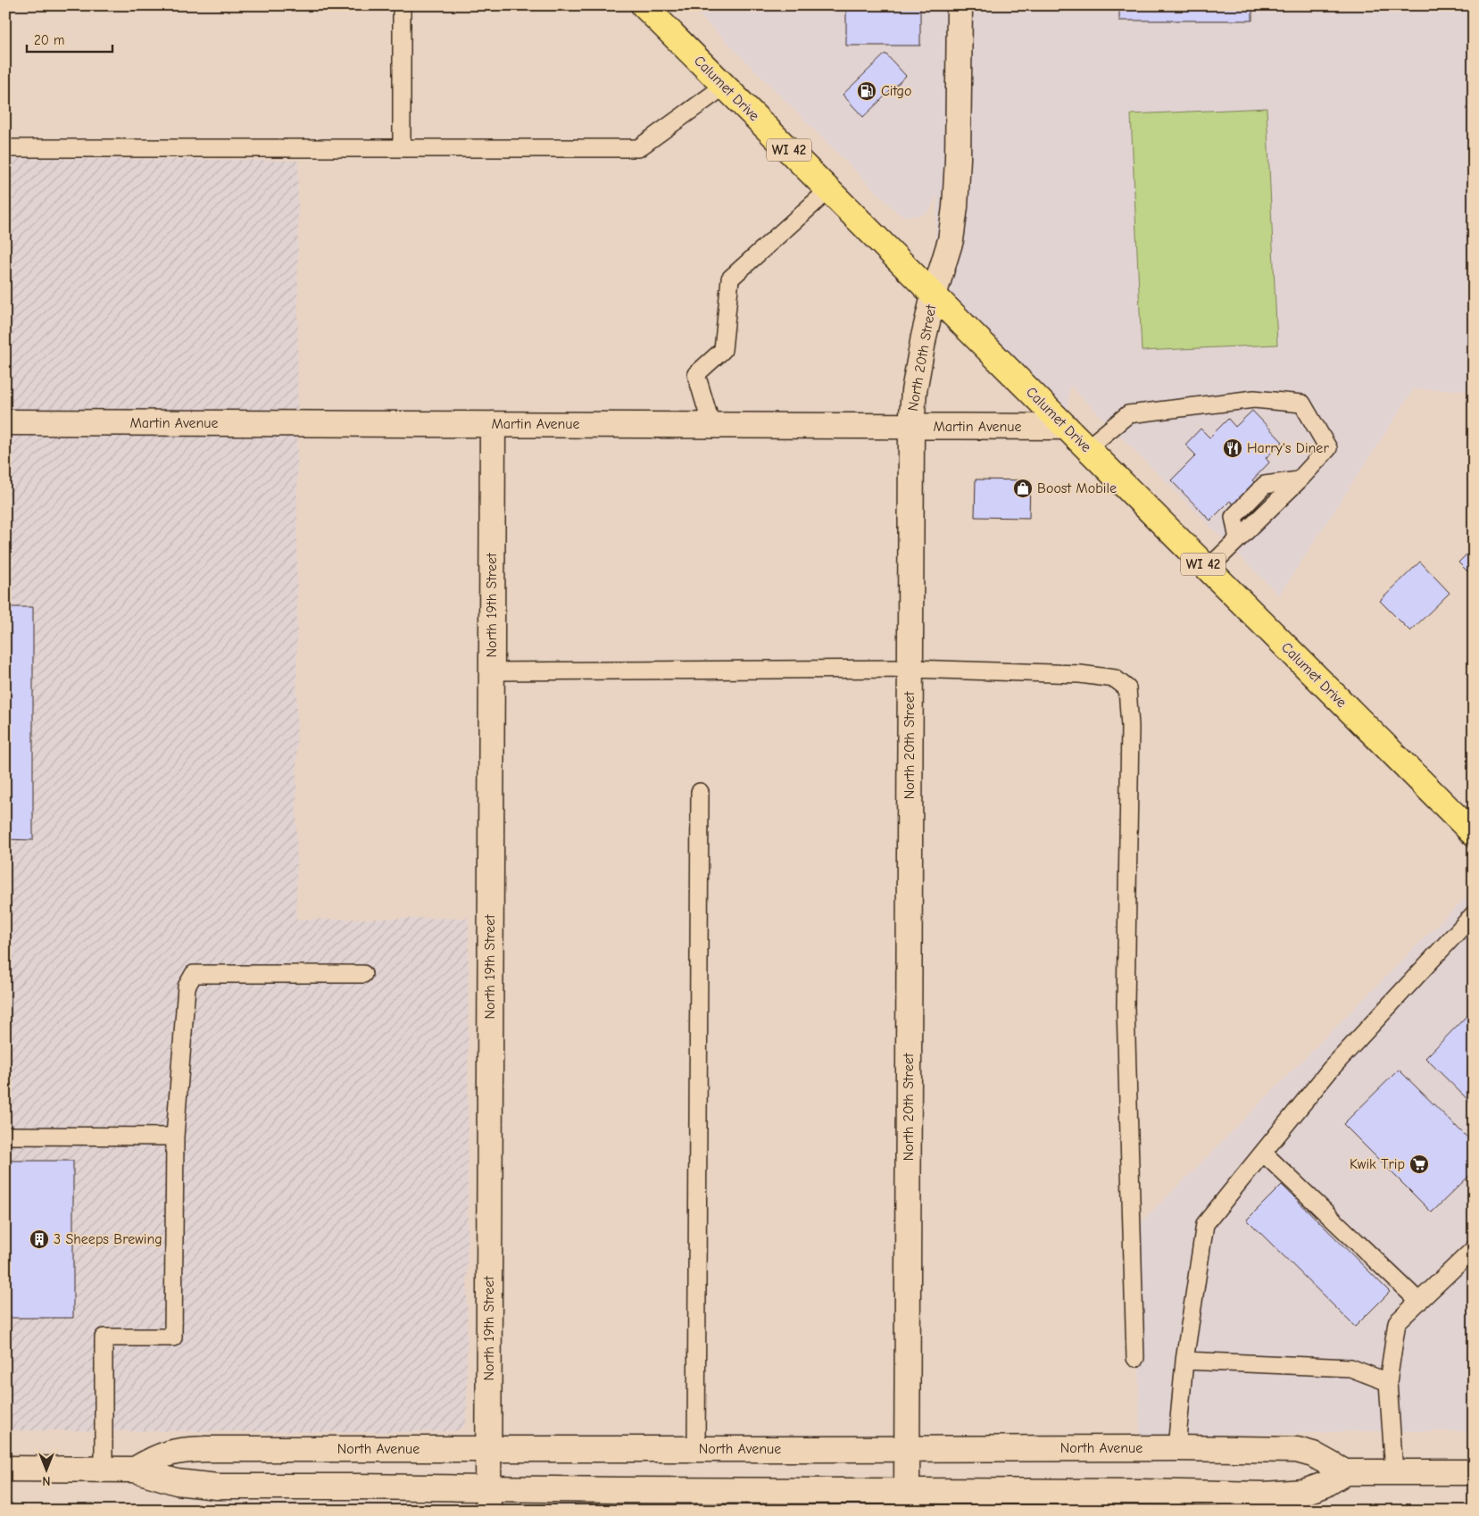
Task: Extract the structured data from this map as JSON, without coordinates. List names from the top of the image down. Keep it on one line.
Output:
{"streets":{"main road":["Calumet Drive","WI 42"],"street":["North 20th Street","Martin Avenue","North 19th Street","North Avenue"]},"crossings":[["Calumet Drive","North 20th Street"],["Calumet Drive","Martin Avenue"],["North 20th Street","Martin Avenue"],["North 20th Street","North Avenue"],["Martin Avenue","North 19th Street"],["North 19th Street","North Avenue"]],"places":{"fuel station":["Citgo"],"restaurant":["Harry's Diner"],"shop":["Boost Mobile"],"supermarket":["Kwik Trip"],"building":["3 Sheeps Brewing"]},"scale_bar":"20 m","north":"bottom"}
